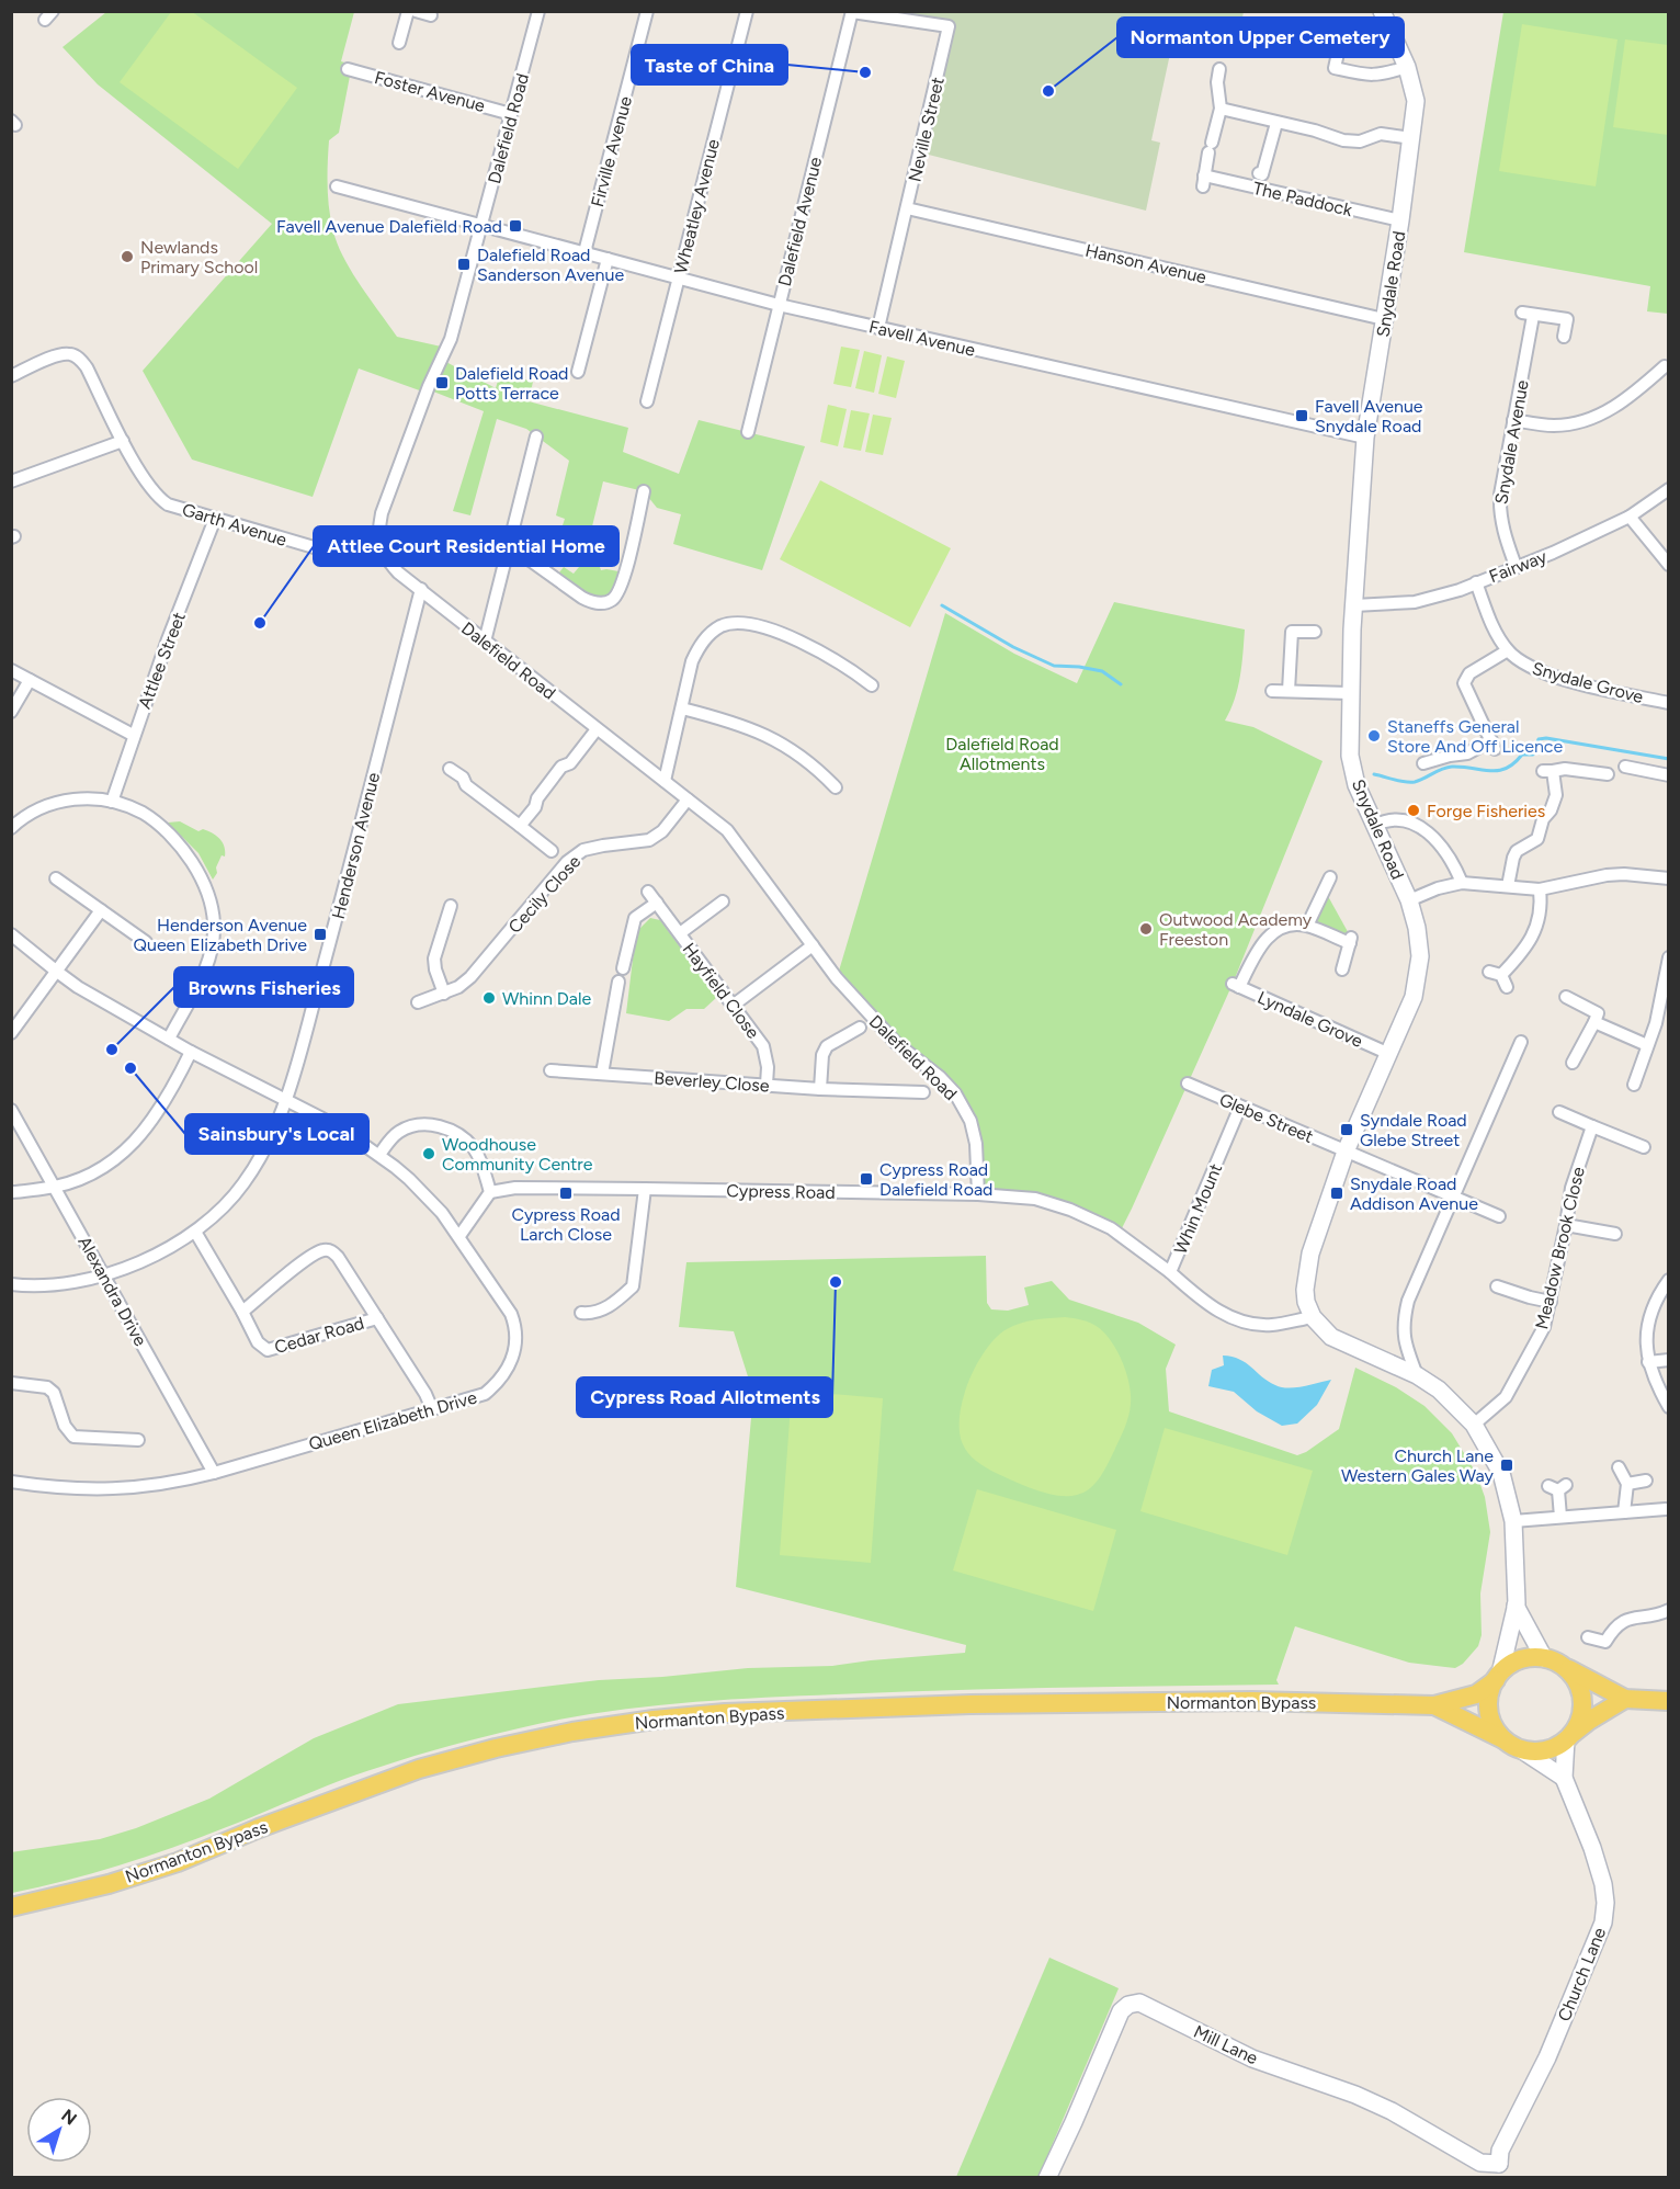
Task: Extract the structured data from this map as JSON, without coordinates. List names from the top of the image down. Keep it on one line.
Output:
{"streets":{"main road":["Normanton Bypass"],"street":["Foster Avenue","Dalefield Road","Neville Street","Firville Avenue","The Paddock","Wheatley Avenue","Dalefield Avenue","Hanson Avenue","Snydale Road","Favell Avenue","Snydale Avenue","Garth Avenue","Fairway","Attlee Street","Snydale Grove","Henderson Avenue","Cecily Close","Hayfield Close","Lyndale Grove","Beverley Close","Glebe Street","Cypress Road","Whin Mount","Meadow Brook Close","Alexandra Drive","Cedar Road","Queen Elizabeth Drive","Church Lane","Mill Lane"]},"crossings":[["Foster Avenue","Dalefield Road"],["Dalefield Road","Favell Avenue"],["Dalefield Road","Garth Avenue"],["Dalefield Road","Henderson Avenue"],["Dalefield Road","Cecily Close"],["Dalefield Road","Cypress Road"],["Neville Street","Dalefield Avenue"],["Neville Street","Hanson Avenue"],["Neville Street","Favell Avenue"],["Firville Avenue","Favell Avenue"],["The Paddock","Snydale Road"],["Wheatley Avenue","Favell Avenue"],["Dalefield Avenue","Favell Avenue"],["Hanson Avenue","Snydale Road"],["Snydale Road","Favell Avenue"],["Snydale Road","Fairway"],["Snydale Road","Lyndale Grove"],["Snydale Road","Glebe Street"],["Snydale Road","Whin Mount"],["Snydale Avenue","Fairway"],["Garth Avenue","Attlee Street"],["Fairway","Snydale Grove"],["Henderson Avenue","Alexandra Drive"],["Henderson Avenue","Cedar Road"],["Henderson Avenue","Queen Elizabeth Drive"],["Hayfield Close","Beverley Close"],["Glebe Street","Whin Mount"],["Cypress Road","Whin Mount"],["Alexandra Drive","Queen Elizabeth Drive"],["Cedar Road","Queen Elizabeth Drive"],["Normanton Bypass","Church Lane"],["Church Lane","Mill Lane"]],"parks":["Dalefield Road Allotments"],"places":{"other":["Taste of China","Normanton Upper Cemetery","Newlands Primary School","Attlee Court Residential Home","Staneffs General Store And Off Licence","Forge Fisheries","Outwood Academy Freeston","Whinn Dale","Browns Fisheries","Sainsbury's Local","Woodhouse Community Centre","Cypress Road Allotments"],"transit":["Favell Avenue Dalefield Road","Dalefield Road Sanderson Avenue","Dalefield Road Potts Terrace","Favell Avenue Snydale Road","Henderson Avenue Queen Elizabeth Drive","Syndale Road Glebe Street","Cypress Road Dalefield Road","Cypress Road Larch Close","Snydale Road Addison Avenue","Church Lane Western Gales Way"]},"north":"top right"}
